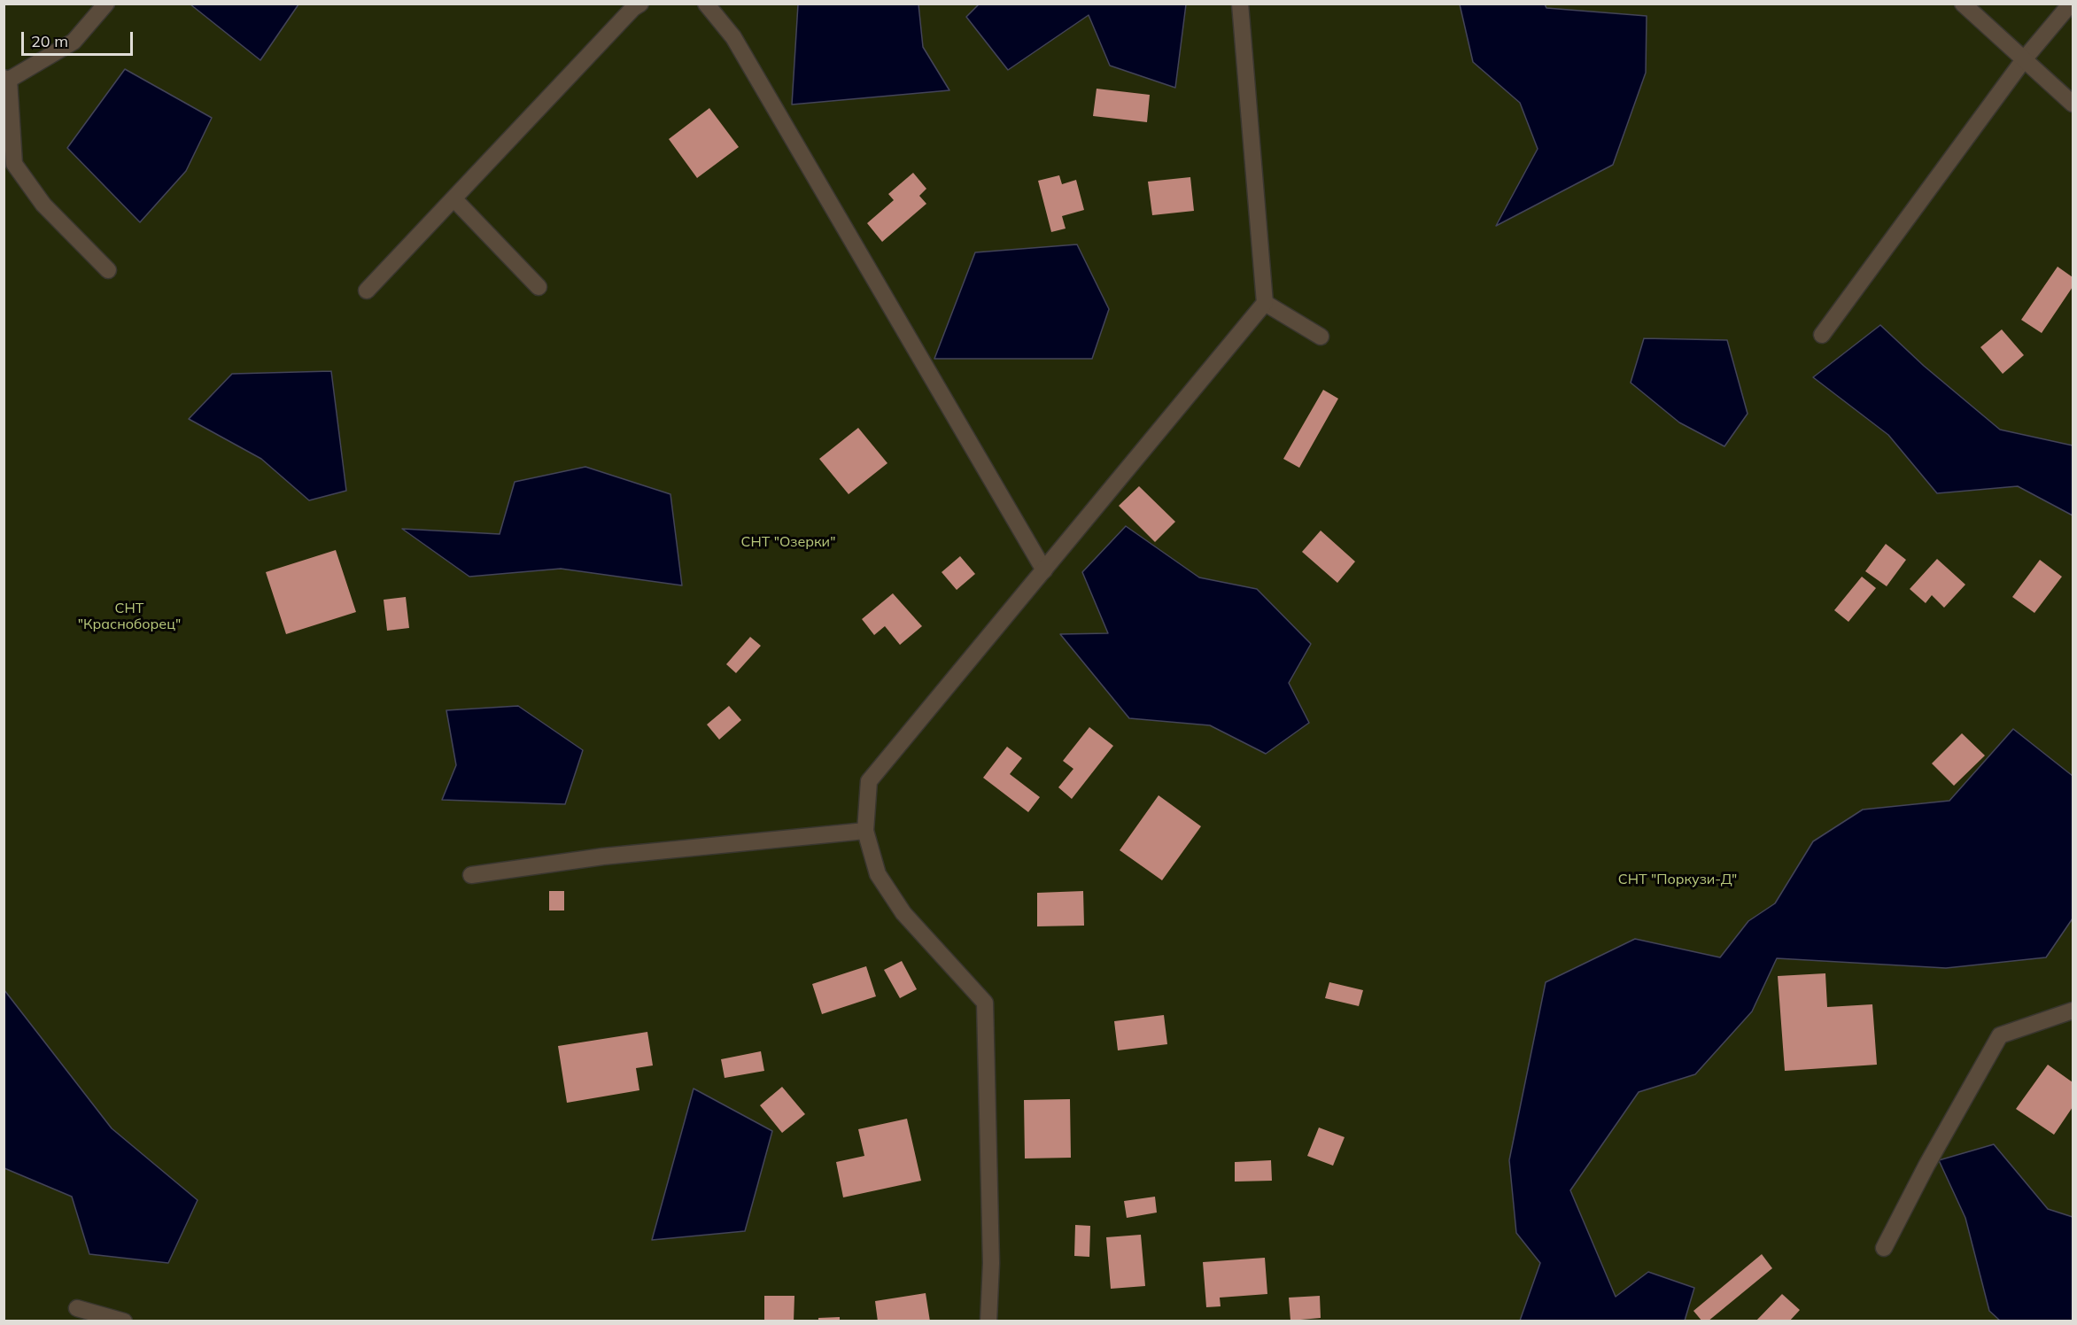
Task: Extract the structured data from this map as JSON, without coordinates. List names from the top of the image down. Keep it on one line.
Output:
{"parks":["СНТ \"Озерки\"","СНТ \"Красноборец\"","СНТ \"Поркузи-Д\""],"scale_bar":"20 m"}
